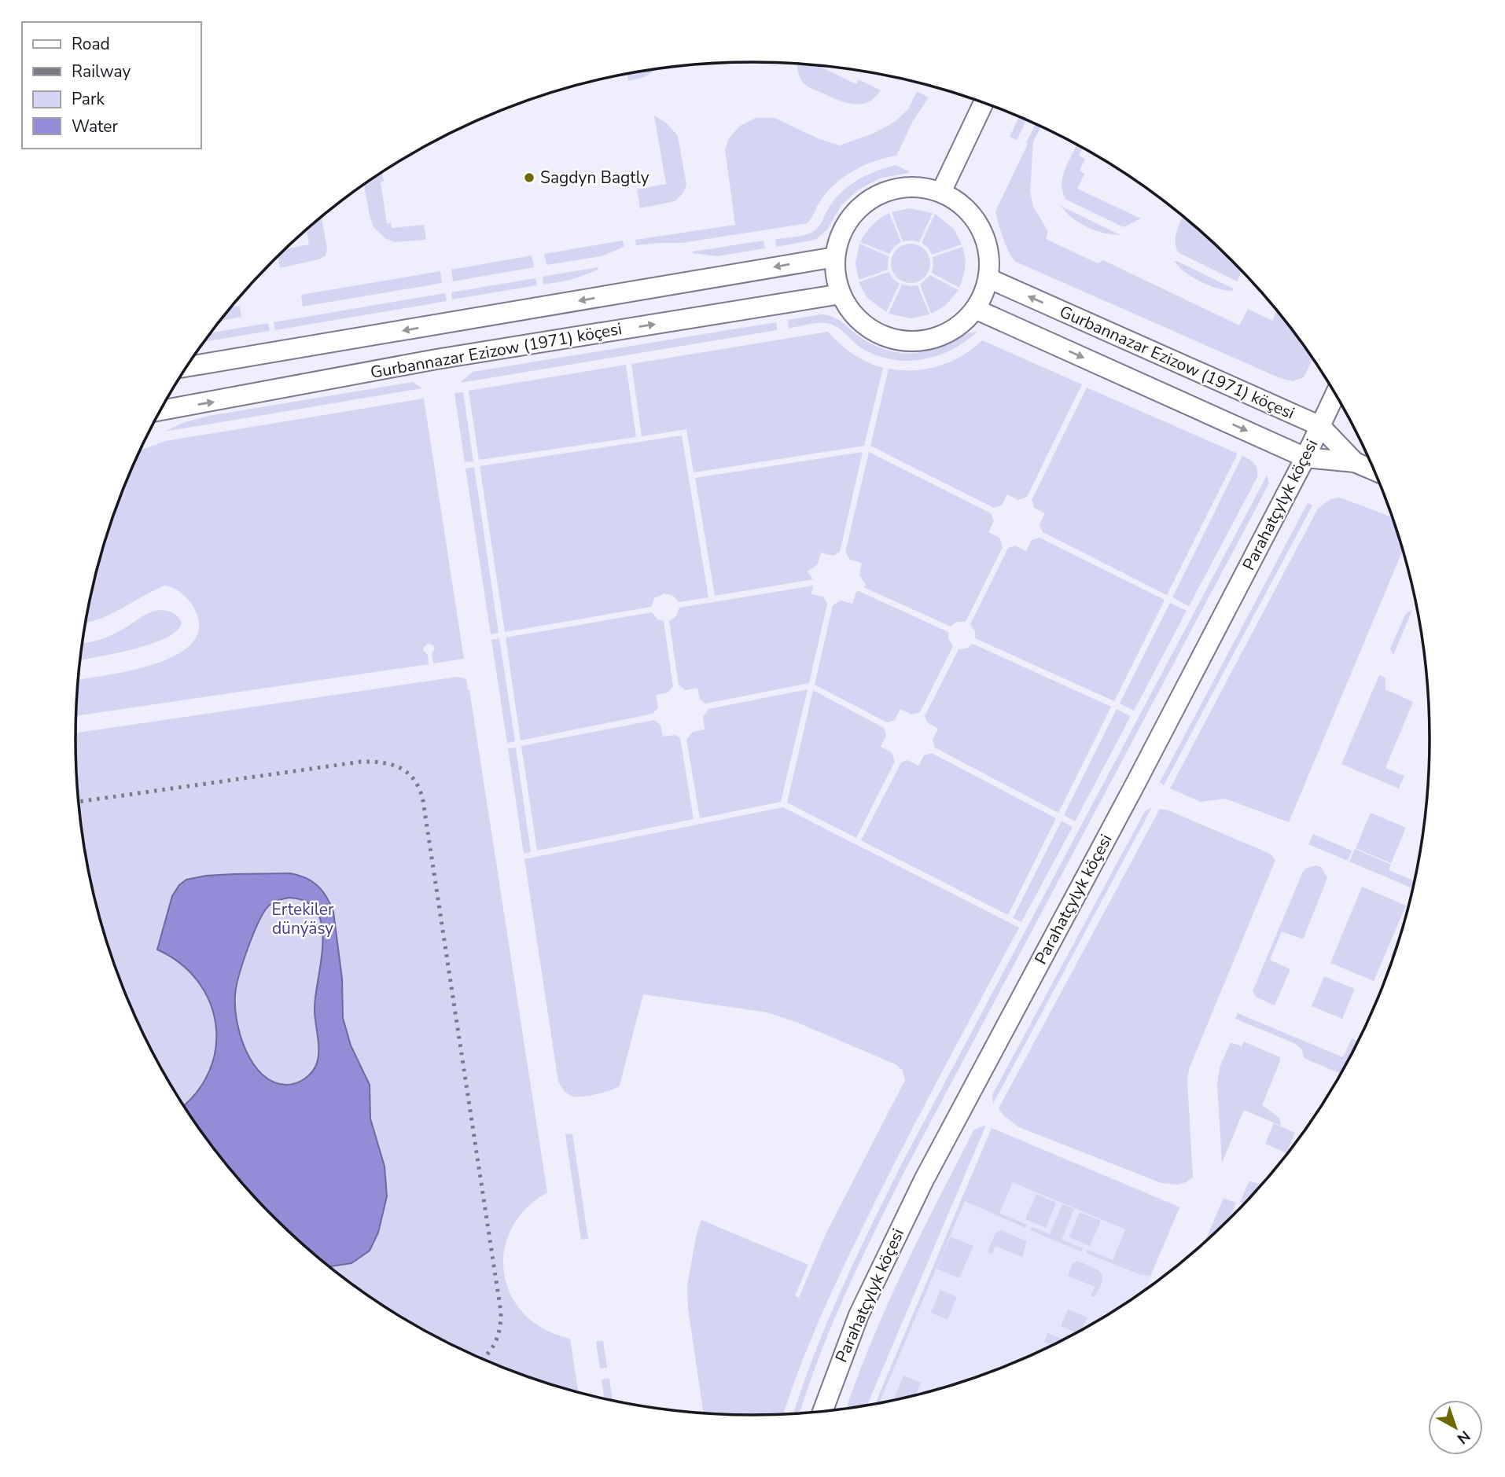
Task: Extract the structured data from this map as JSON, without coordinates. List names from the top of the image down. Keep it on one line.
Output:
{"streets":{"street":["Gurbannazar Ezizow (1971) köçesi","Parahatçylyk köçesi"]},"crossings":[["Gurbannazar Ezizow (1971) köçesi","Parahatçylyk köçesi"]],"parks":["Ertekiler dünýäsy"],"places":["Sagdyn Bagtly"],"legend":["Road","Railway","Park","Water"],"north":"bottom right"}
